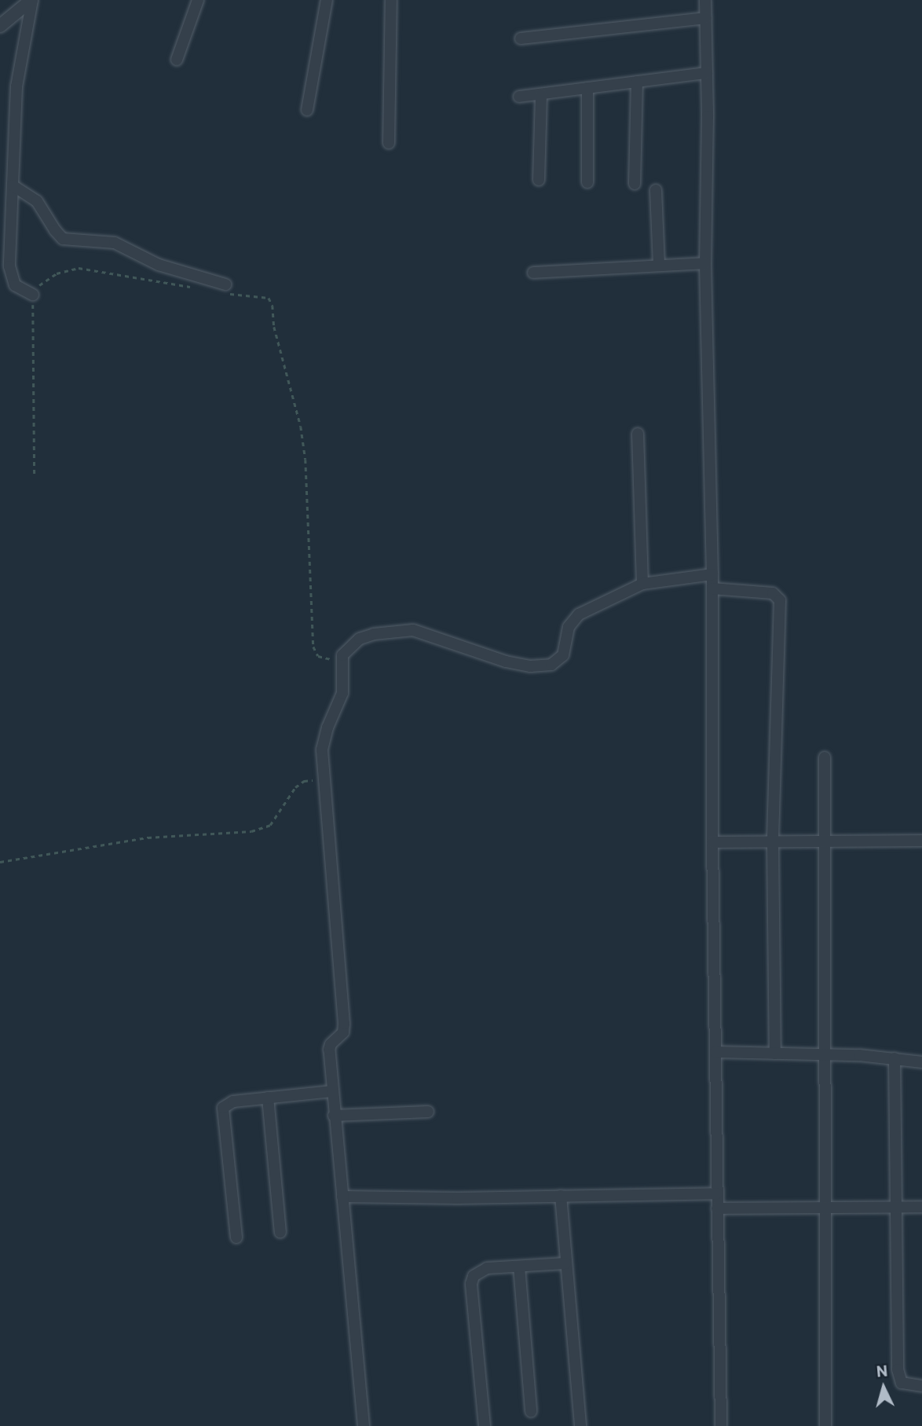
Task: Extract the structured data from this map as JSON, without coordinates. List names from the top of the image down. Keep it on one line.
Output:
{"north":"top"}
